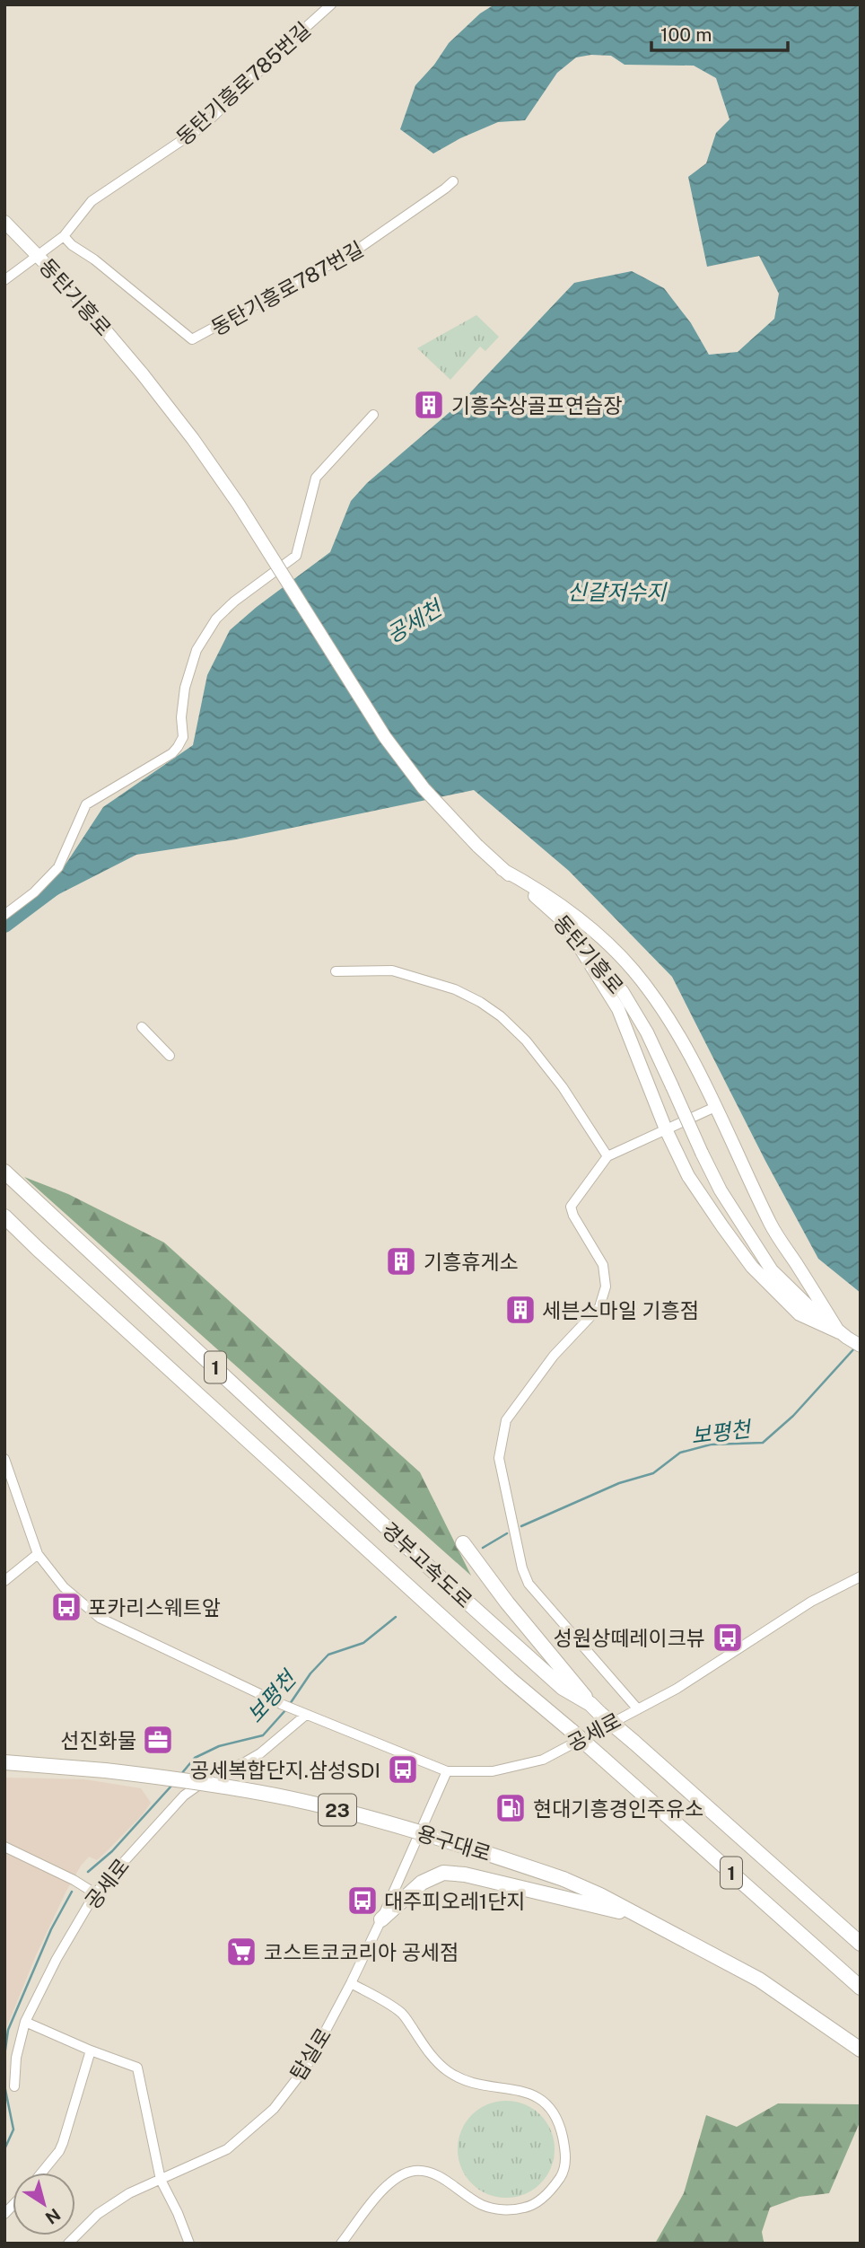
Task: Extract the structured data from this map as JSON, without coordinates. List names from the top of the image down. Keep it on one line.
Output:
{"streets":{"highway":["1","경부고속도로","23","용구대로"],"main road":["동탄기흥로"],"street":["동탄기흥로785번길","동탄기흥로787번길","공세로","탑실로"]},"crossings":[["동탄기흥로785번길","동탄기흥로787번길"],["동탄기흥로785번길","동탄기흥로"],["공세로","탑실로"]],"water":["신갈저수지","공세천","보평천"],"places":{"building":["기흥수상골프연습장","기흥휴게소","세븐스마일 기흥점"],"bus stop":["포카리스웨트앞","성원상떼레이크뷰","공세복합단지.삼성SDI","대주피오레1단지"],"office":["선진화물"],"fuel station":["현대기흥경인주유소"],"supermarket":["코스트코코리아 공세점"]},"scale_bar":"100 m","north":"bottom right"}
